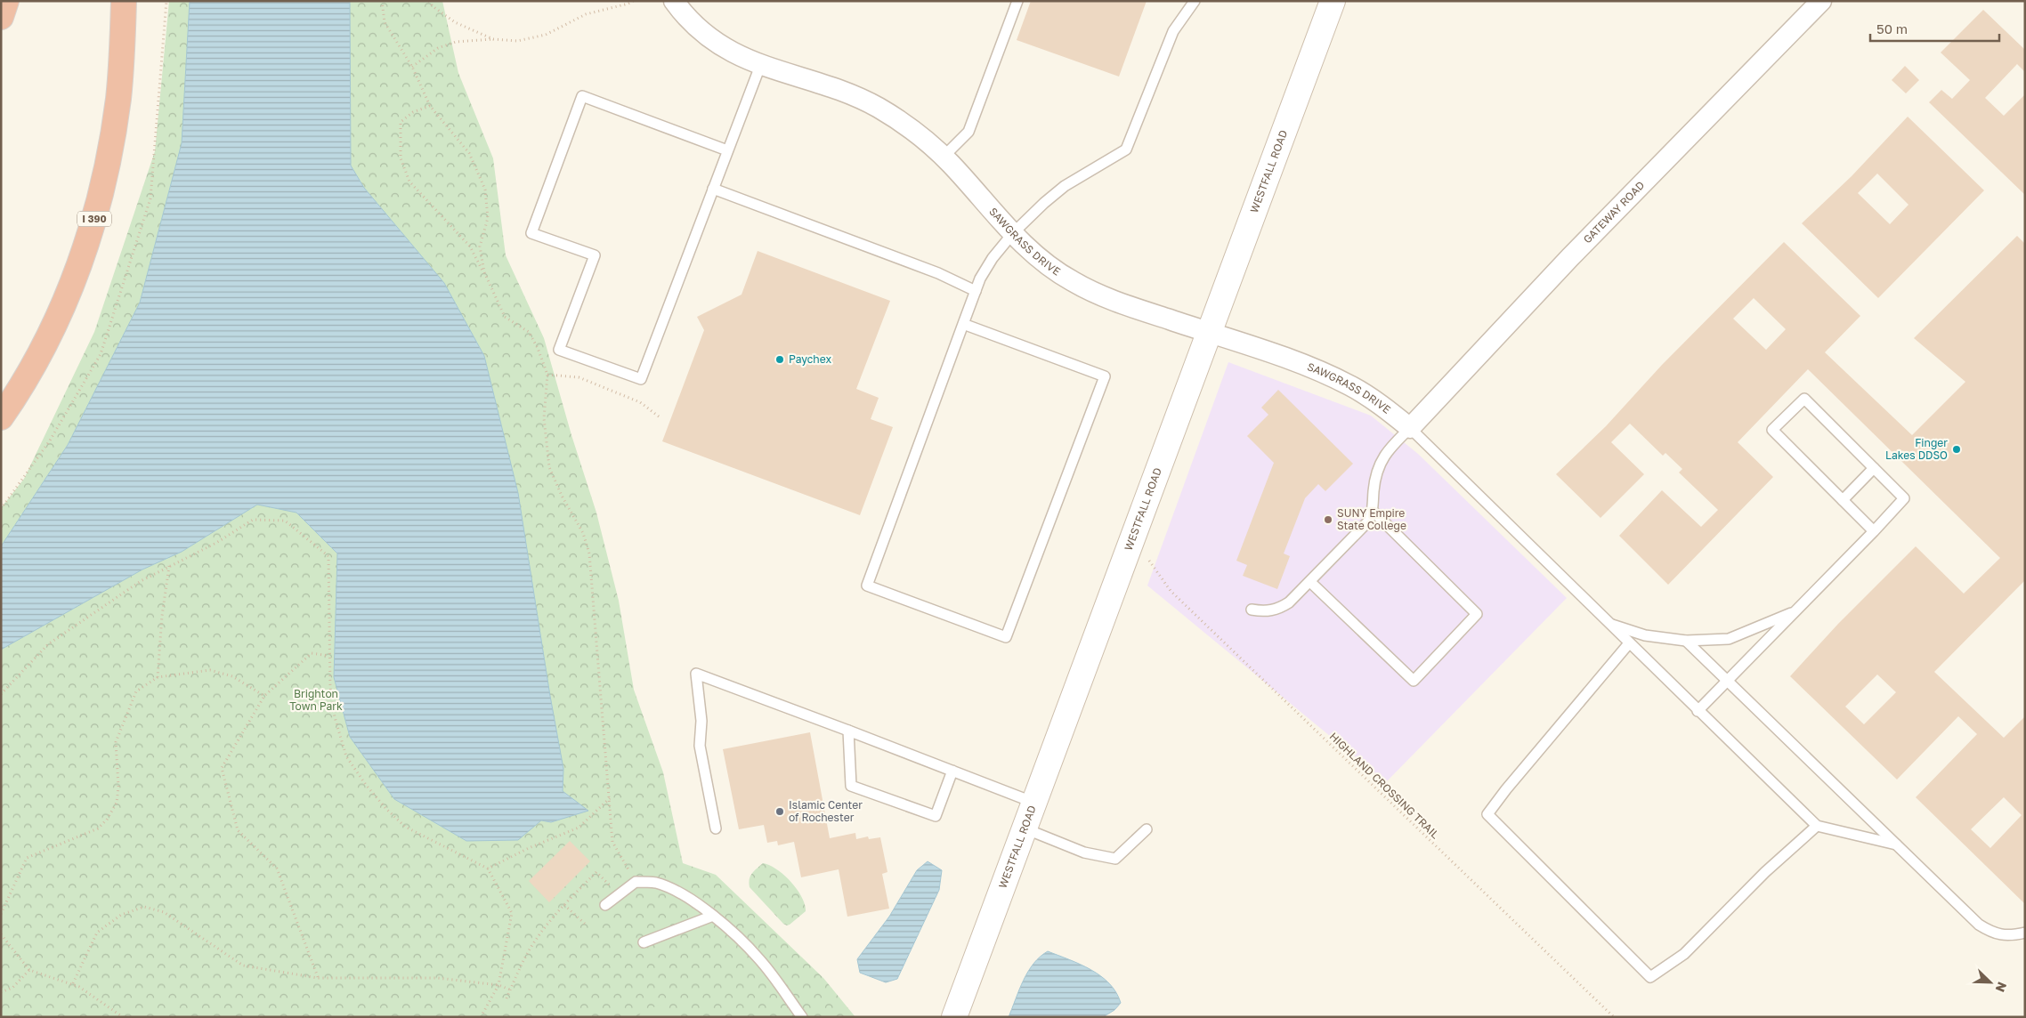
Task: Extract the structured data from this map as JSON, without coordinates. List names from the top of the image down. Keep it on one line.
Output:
{"streets":{"highway":["I 390"],"street":["WESTFALL ROAD","GATEWAY ROAD","SAWGRASS DRIVE"],"path":["HIGHLAND CROSSING TRAIL"]},"crossings":[["WESTFALL ROAD","SAWGRASS DRIVE"],["GATEWAY ROAD","SAWGRASS DRIVE"]],"parks":["Brighton Town Park"],"places":["Paychex","Finger Lakes DDSO","SUNY Empire State College","Islamic Center of Rochester"],"scale_bar":"50 m","north":"bottom right"}
